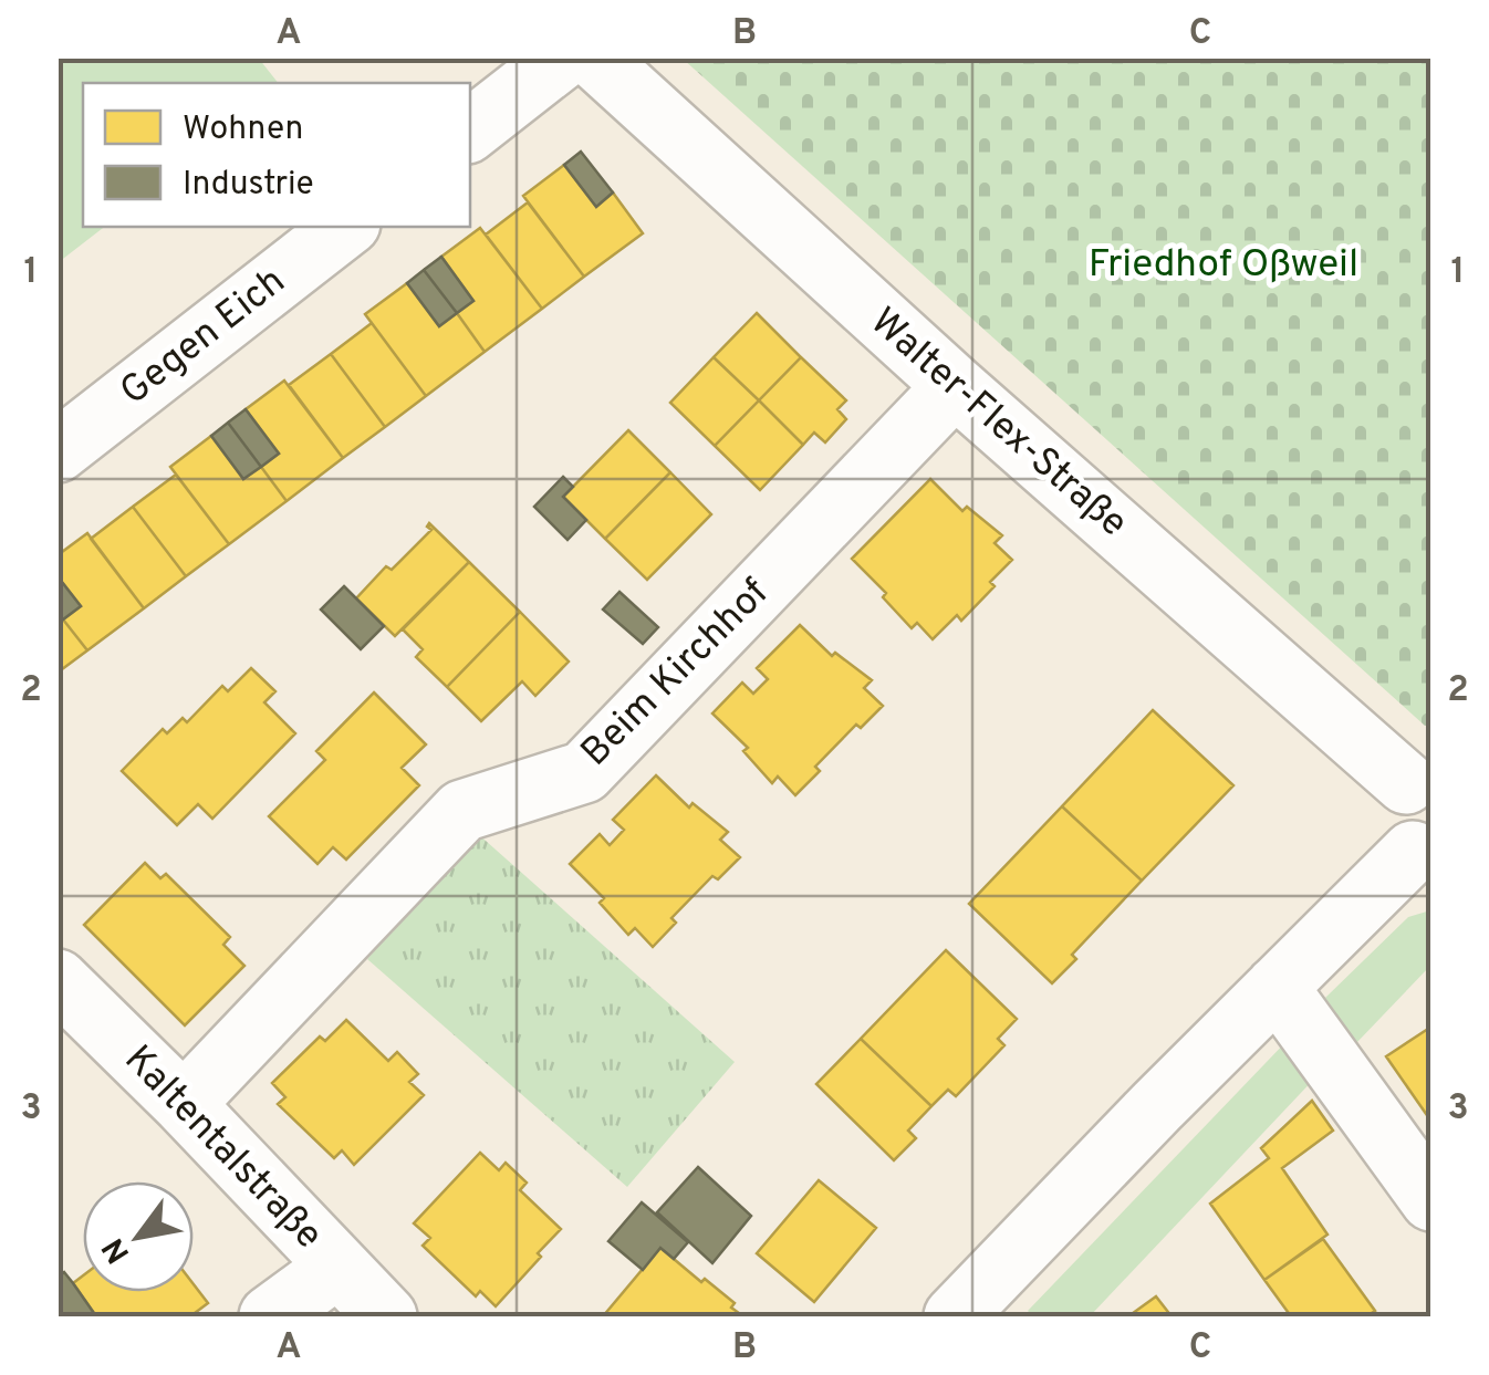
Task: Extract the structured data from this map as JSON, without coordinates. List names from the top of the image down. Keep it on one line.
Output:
{"streets":{"street":["Gegen Eich","Walter-Flex-Straße","Beim Kirchhof","Kaltentalstraße"]},"crossings":[["Walter-Flex-Straße","Beim Kirchhof"],["Beim Kirchhof","Kaltentalstraße"]],"parks":["Friedhof Oßweil"],"legend":["Wohnen","Industrie"],"north":"bottom left","grid":{"columns":["A","B","C"],"rows":["1","2","3"]}}
